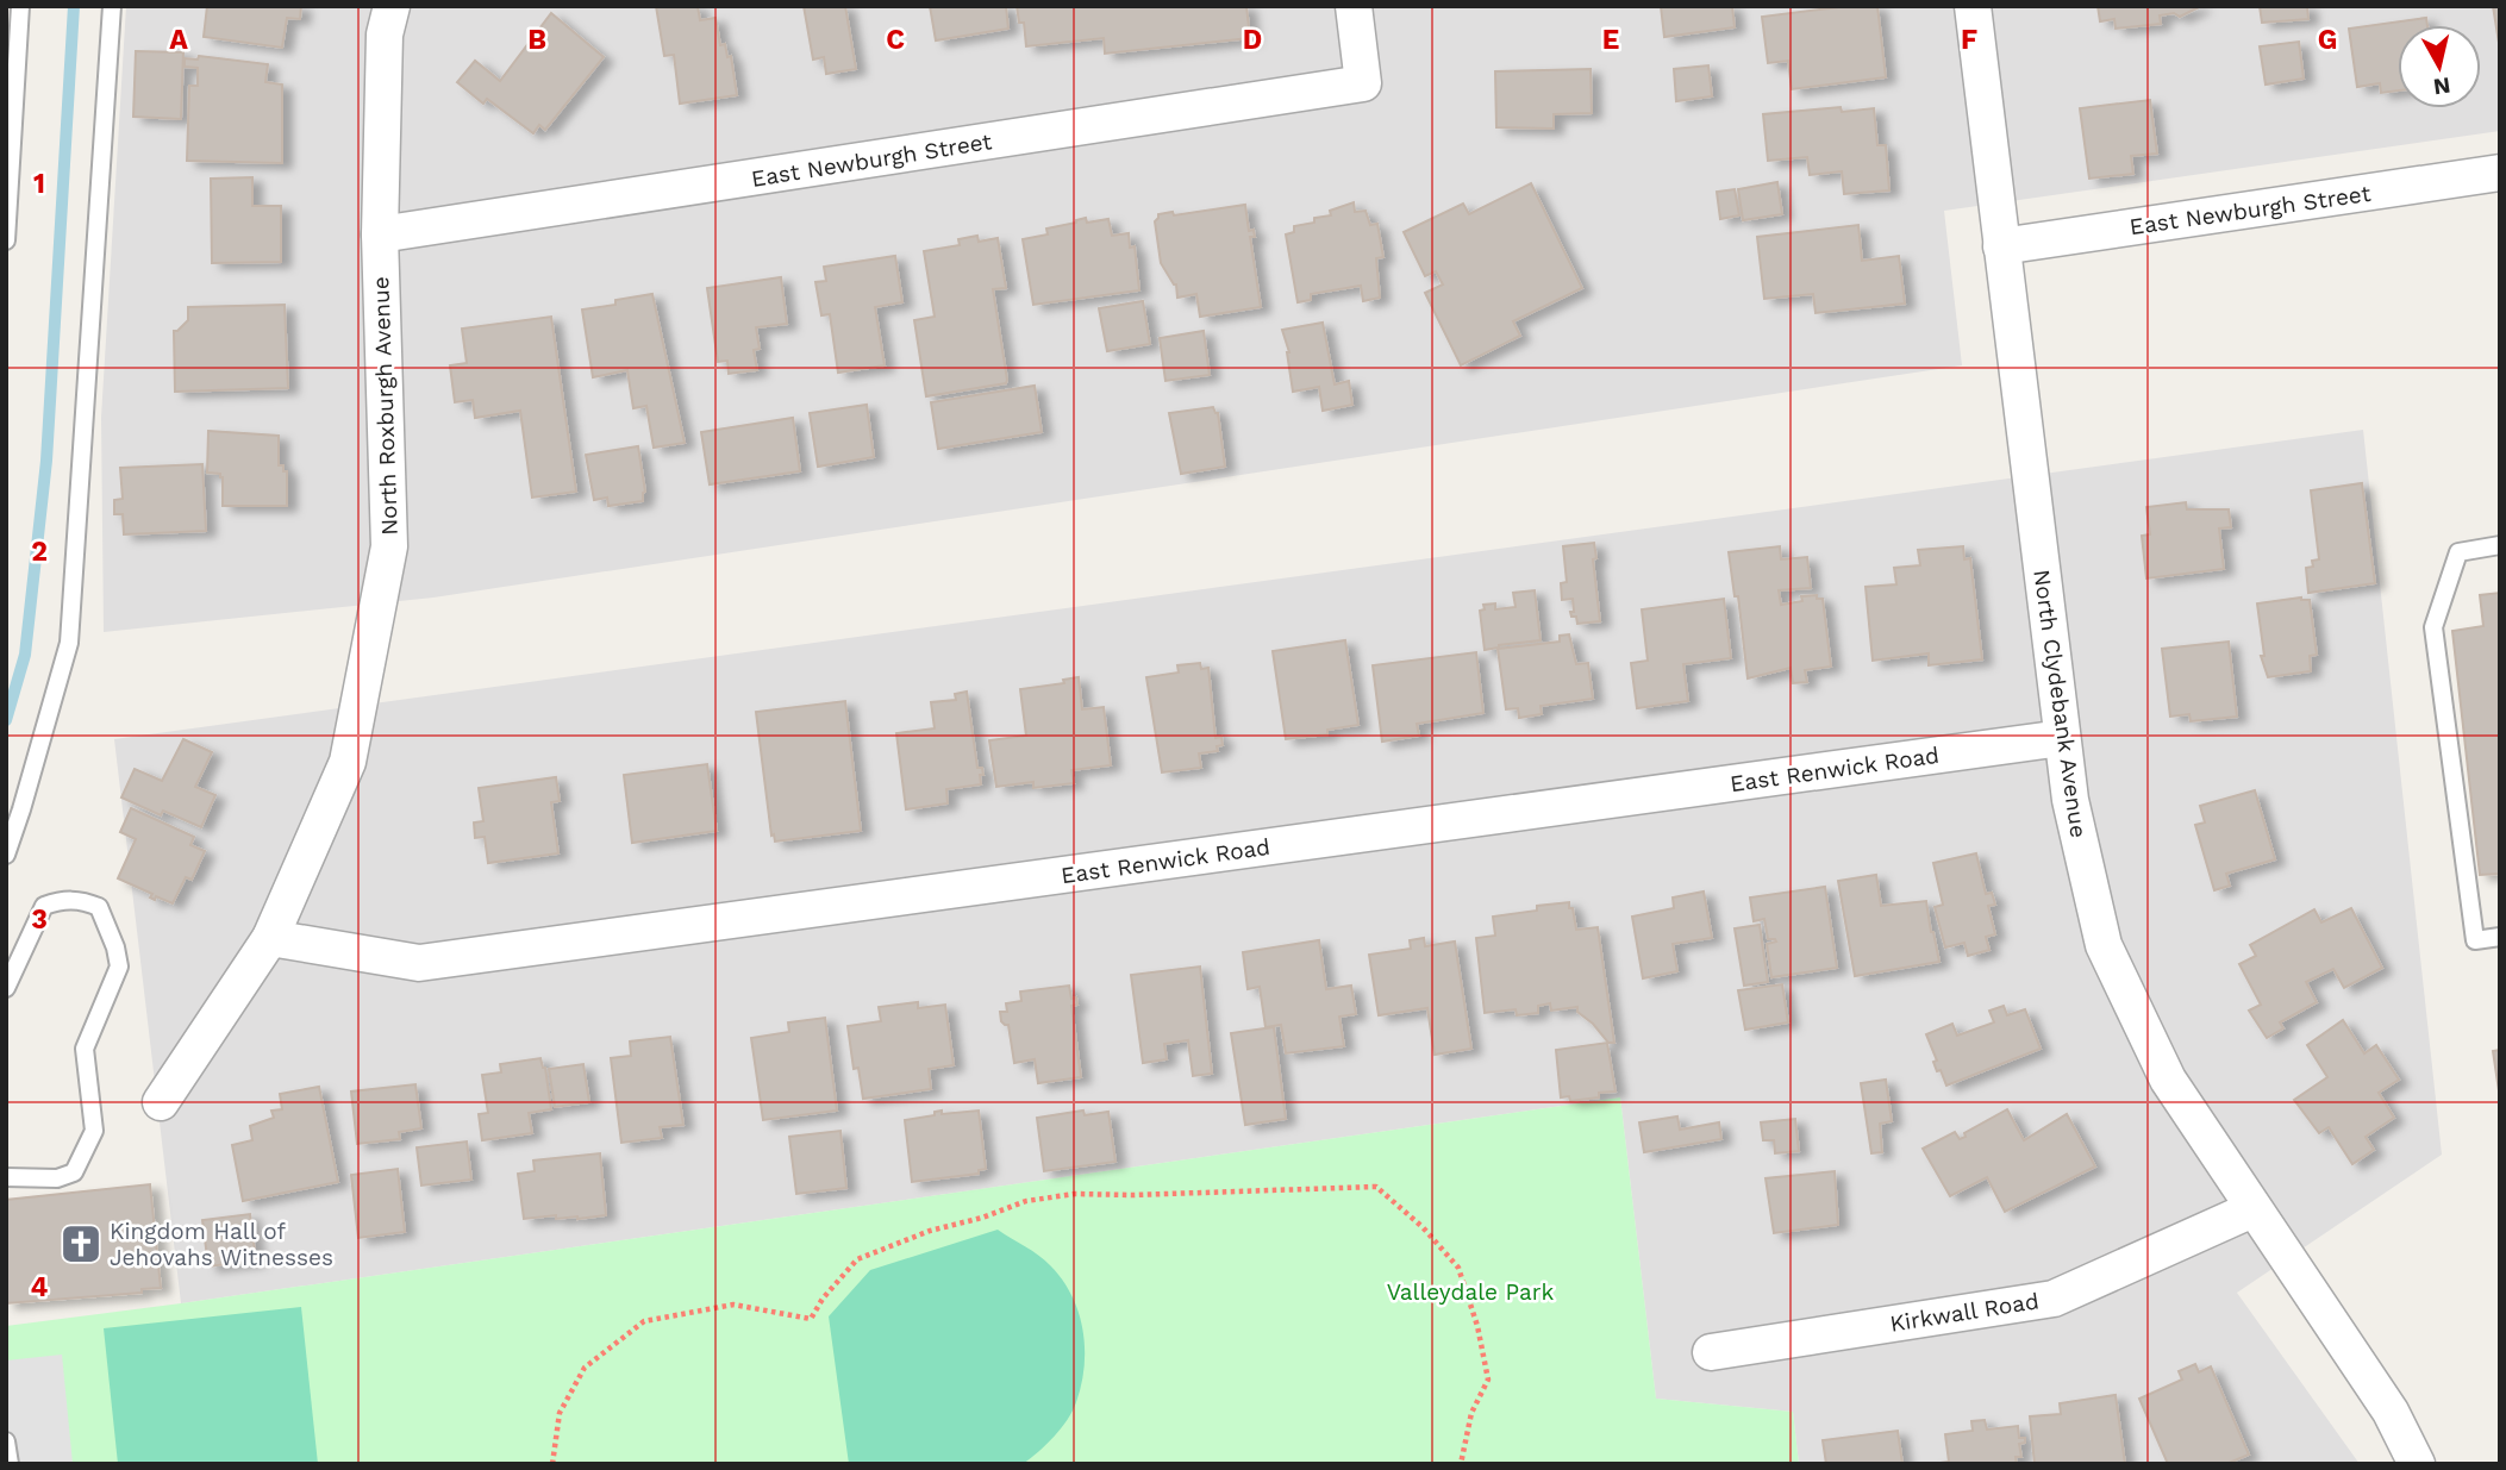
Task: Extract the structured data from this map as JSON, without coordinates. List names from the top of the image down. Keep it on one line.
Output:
{"streets":{"street":["East Newburgh Street","North Roxburgh Avenue","North Clydebank Avenue","East Renwick Road","Kirkwall Road"]},"crossings":[["East Newburgh Street","North Roxburgh Avenue"],["East Newburgh Street","North Clydebank Avenue"],["North Roxburgh Avenue","East Renwick Road"],["North Clydebank Avenue","East Renwick Road"],["North Clydebank Avenue","Kirkwall Road"]],"parks":["Valleydale Park"],"places":{"church":["Kingdom Hall of Jehovahs Witnesses"]},"north":"bottom","grid":{"columns":["A","B","C","D","E","F","G"],"rows":["1","2","3","4"]}}
